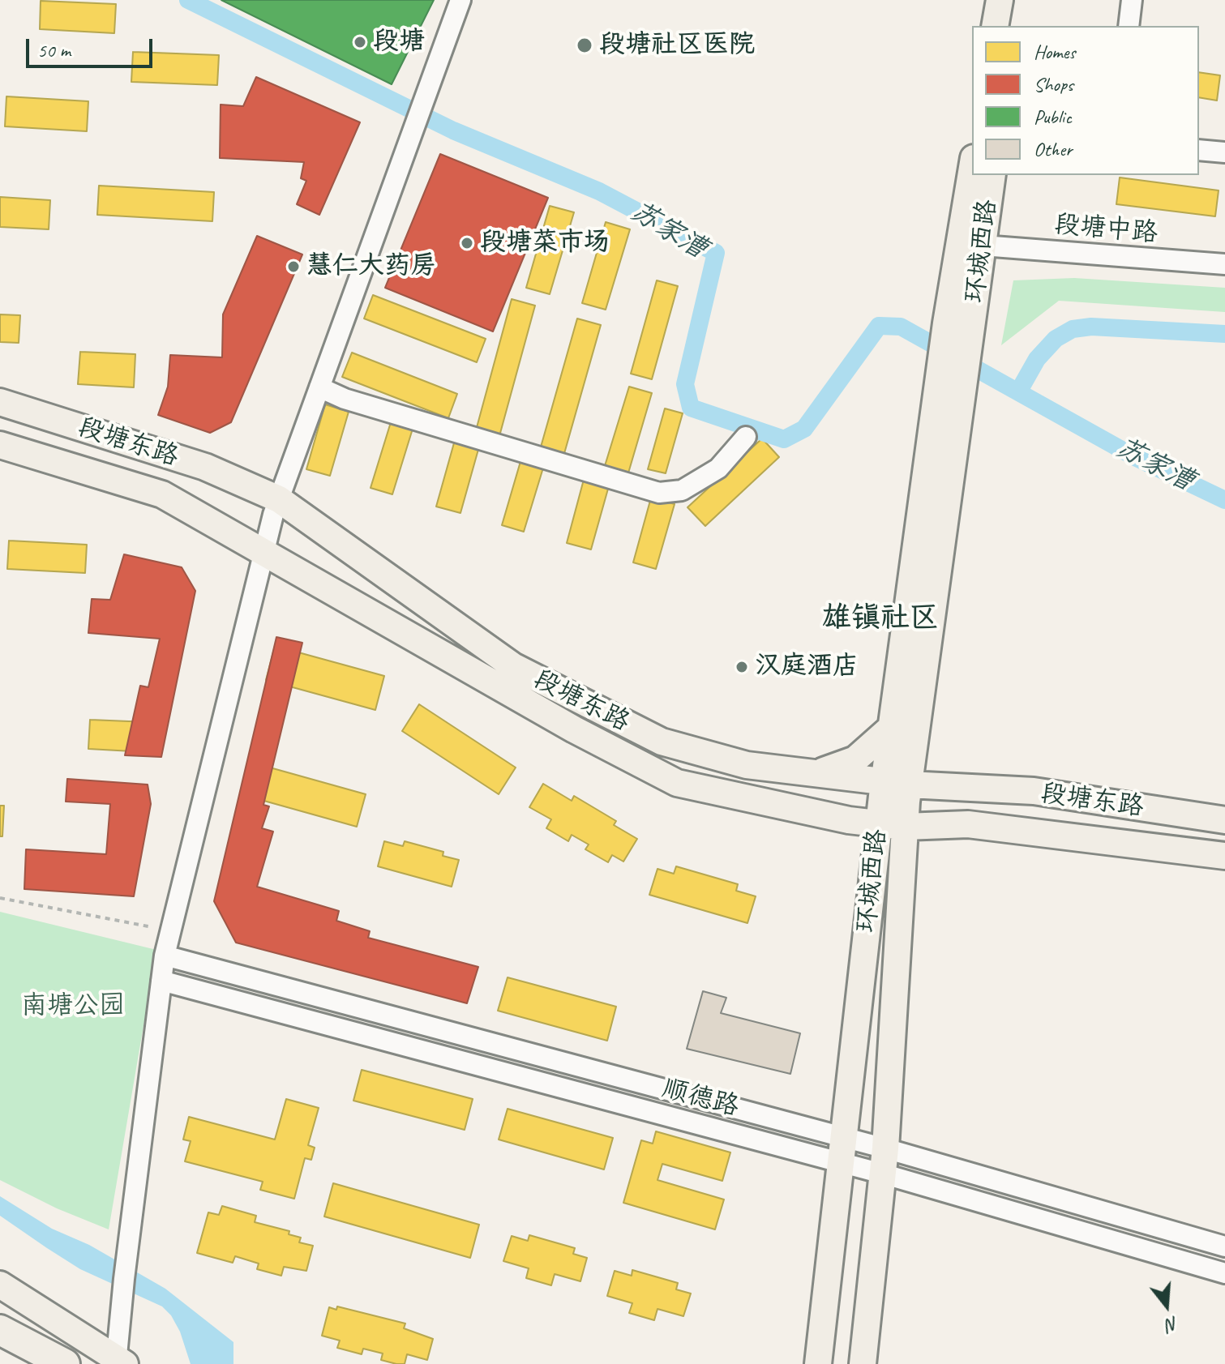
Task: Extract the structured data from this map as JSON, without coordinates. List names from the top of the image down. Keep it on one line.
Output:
{"streets":{"main road":["环城西路","段塘东路"],"street":["段塘中路","顺德路"]},"crossings":[["段塘中路","环城西路"],["环城西路","段塘东路"],["环城西路","顺德路"]],"districts":["雄镇社区"],"water":["苏家漕"],"parks":["南塘公园"],"places":["段塘","段塘社区医院","段塘菜市场","慧仁大药房","汉庭酒店"],"legend":["Homes","Shops","Public","Other"],"scale_bar":"50 m","north":"bottom"}
